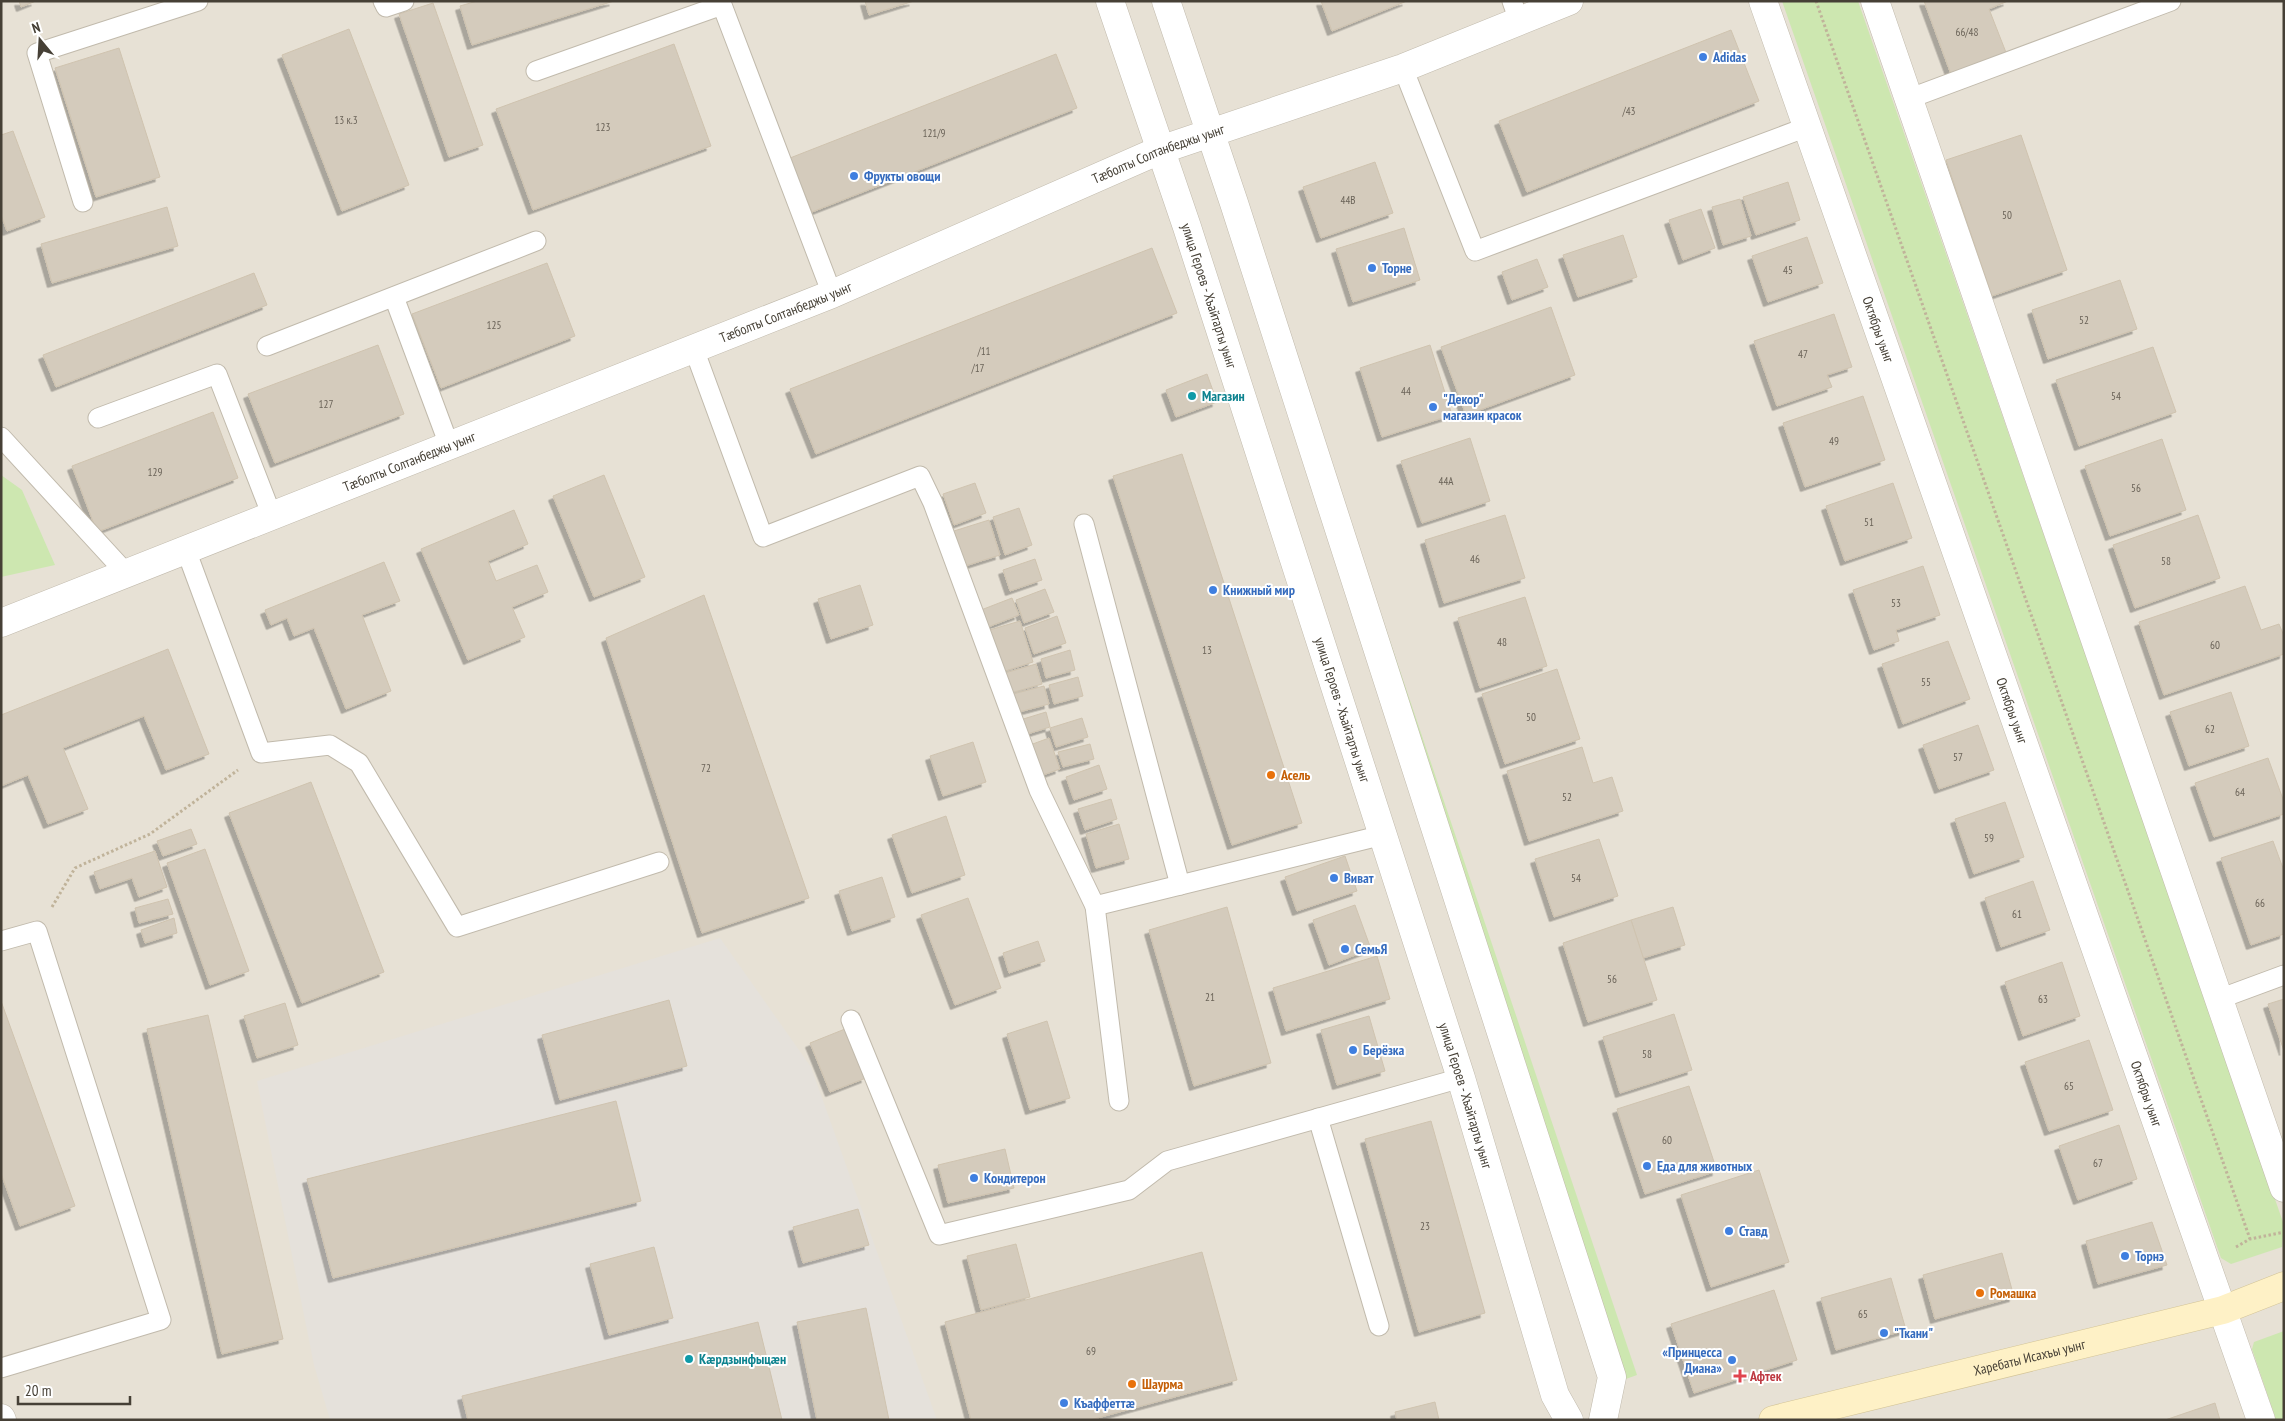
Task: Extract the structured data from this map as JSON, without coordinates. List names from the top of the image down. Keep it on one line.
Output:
{"streets":{"main road":["Харебаты Исахъы уынг"],"street":["Тæболты Солтанбеджы уынг","улица Героев - Хъайтарты уынг","Октябры уынг"]},"crossings":[["Тæболты Солтанбеджы уынг","улица Героев - Хъайтарты уынг"],["Октябры уынг","Харебаты Исахъы уынг"]],"places":{"other":["Adidas","Фрукты овощи","Торне","Магазин","\"Декор\" магазин красок","Книжный мир","Асель","Виват","СемьЯ","Берёзка","Еда для животных","Кондитерон","Ставд","Торнэ","Ромашка","\"Ткани\"","Кæрдзынфыцæн","«Принцесса Диана»","Шаурма","Къаффеттæ"],"health":["Афтек"]},"house_numbers":["66/48","/43","13 к.3","123","121/9","44В","50","45","52","125","/11","47","/17","44","54","127","49","129","44А","56","51","46","58","53","48","60","13","55","50","62","57","72","64","52","59","54","66","61","56","21","63","58","65","60","67","23","65","69"],"scale_bar":"20 m","north":"top"}
